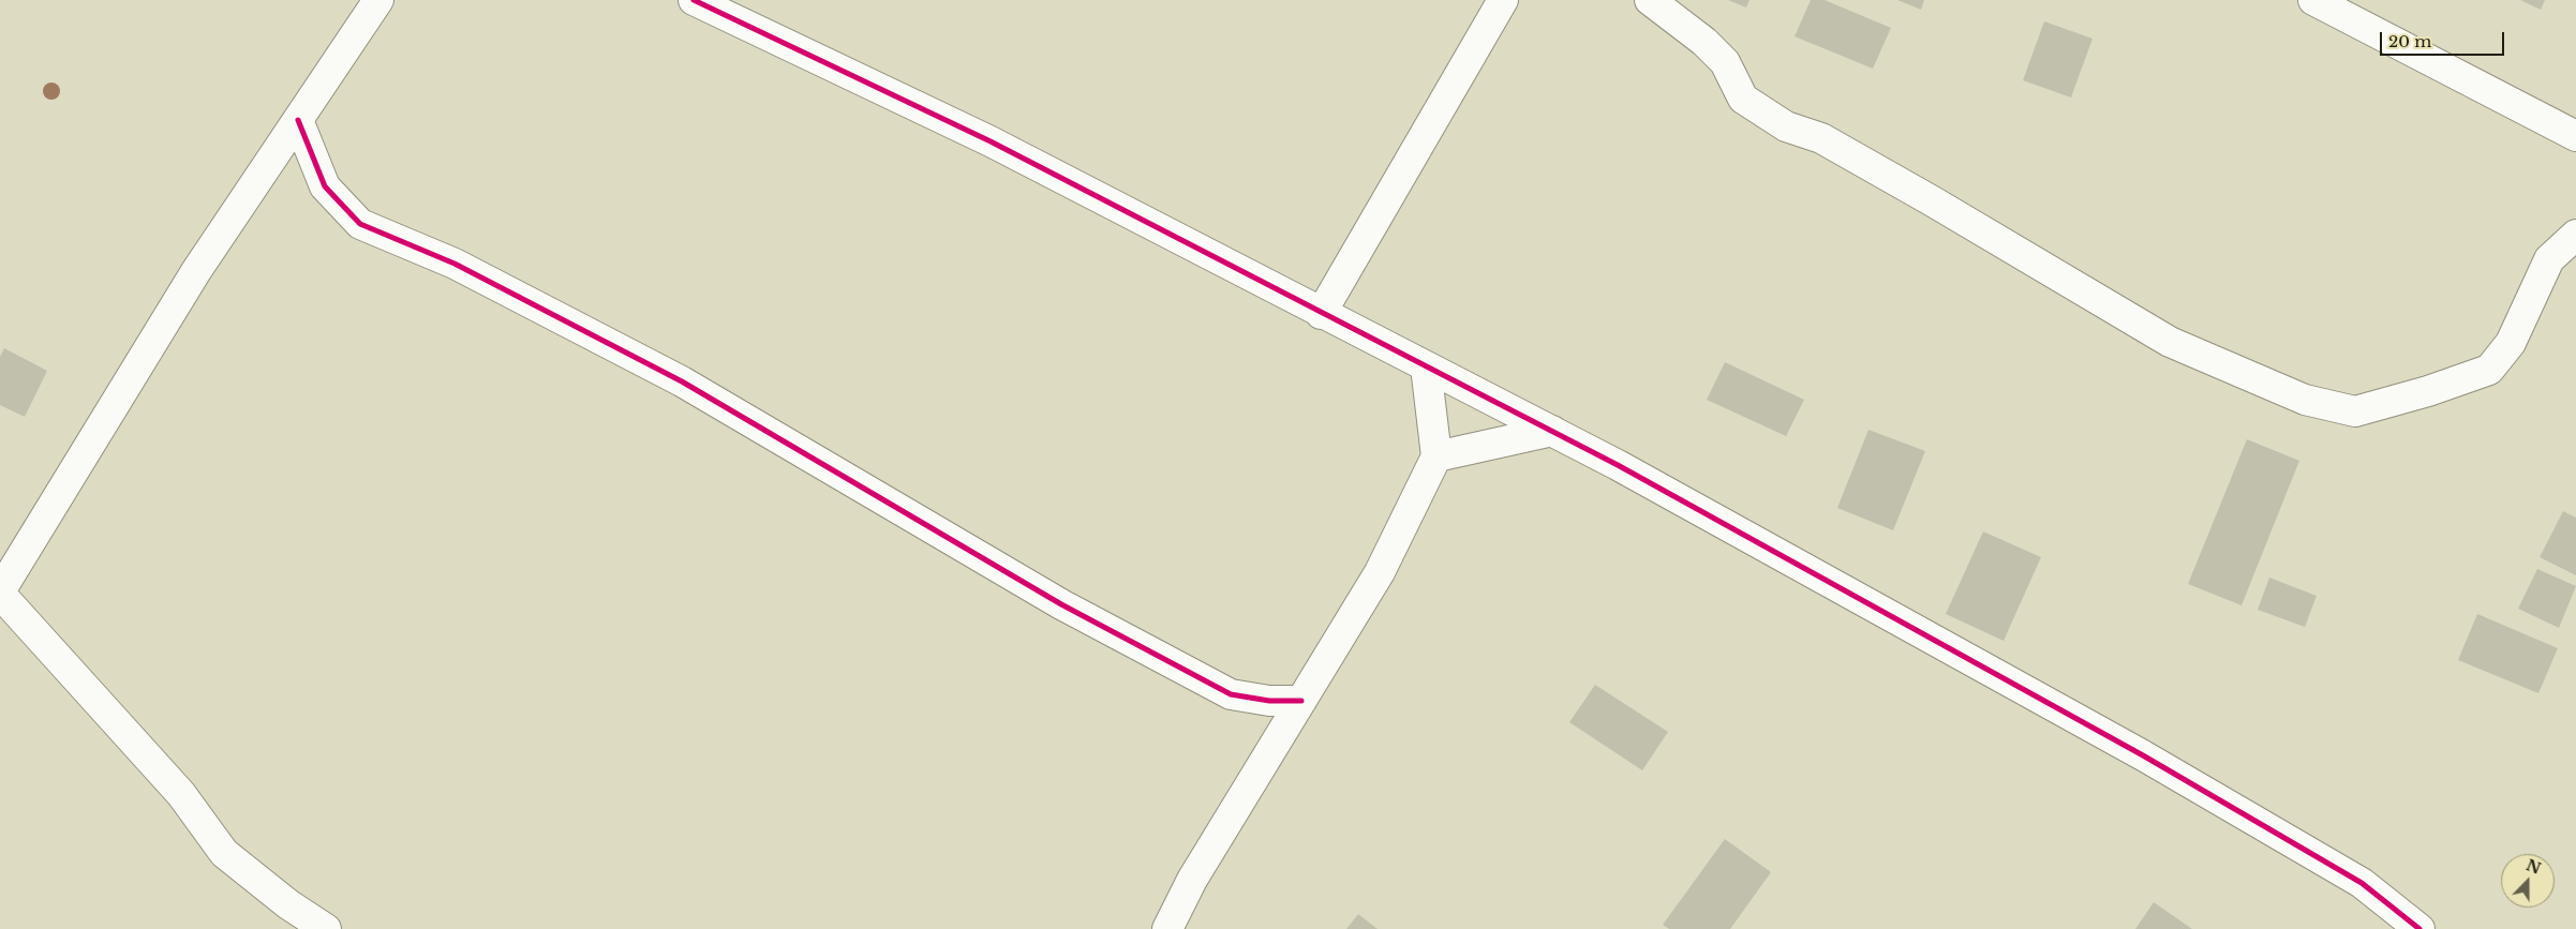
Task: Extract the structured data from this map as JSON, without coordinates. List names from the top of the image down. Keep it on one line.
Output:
{"scale_bar":"20 m","north":"top"}
